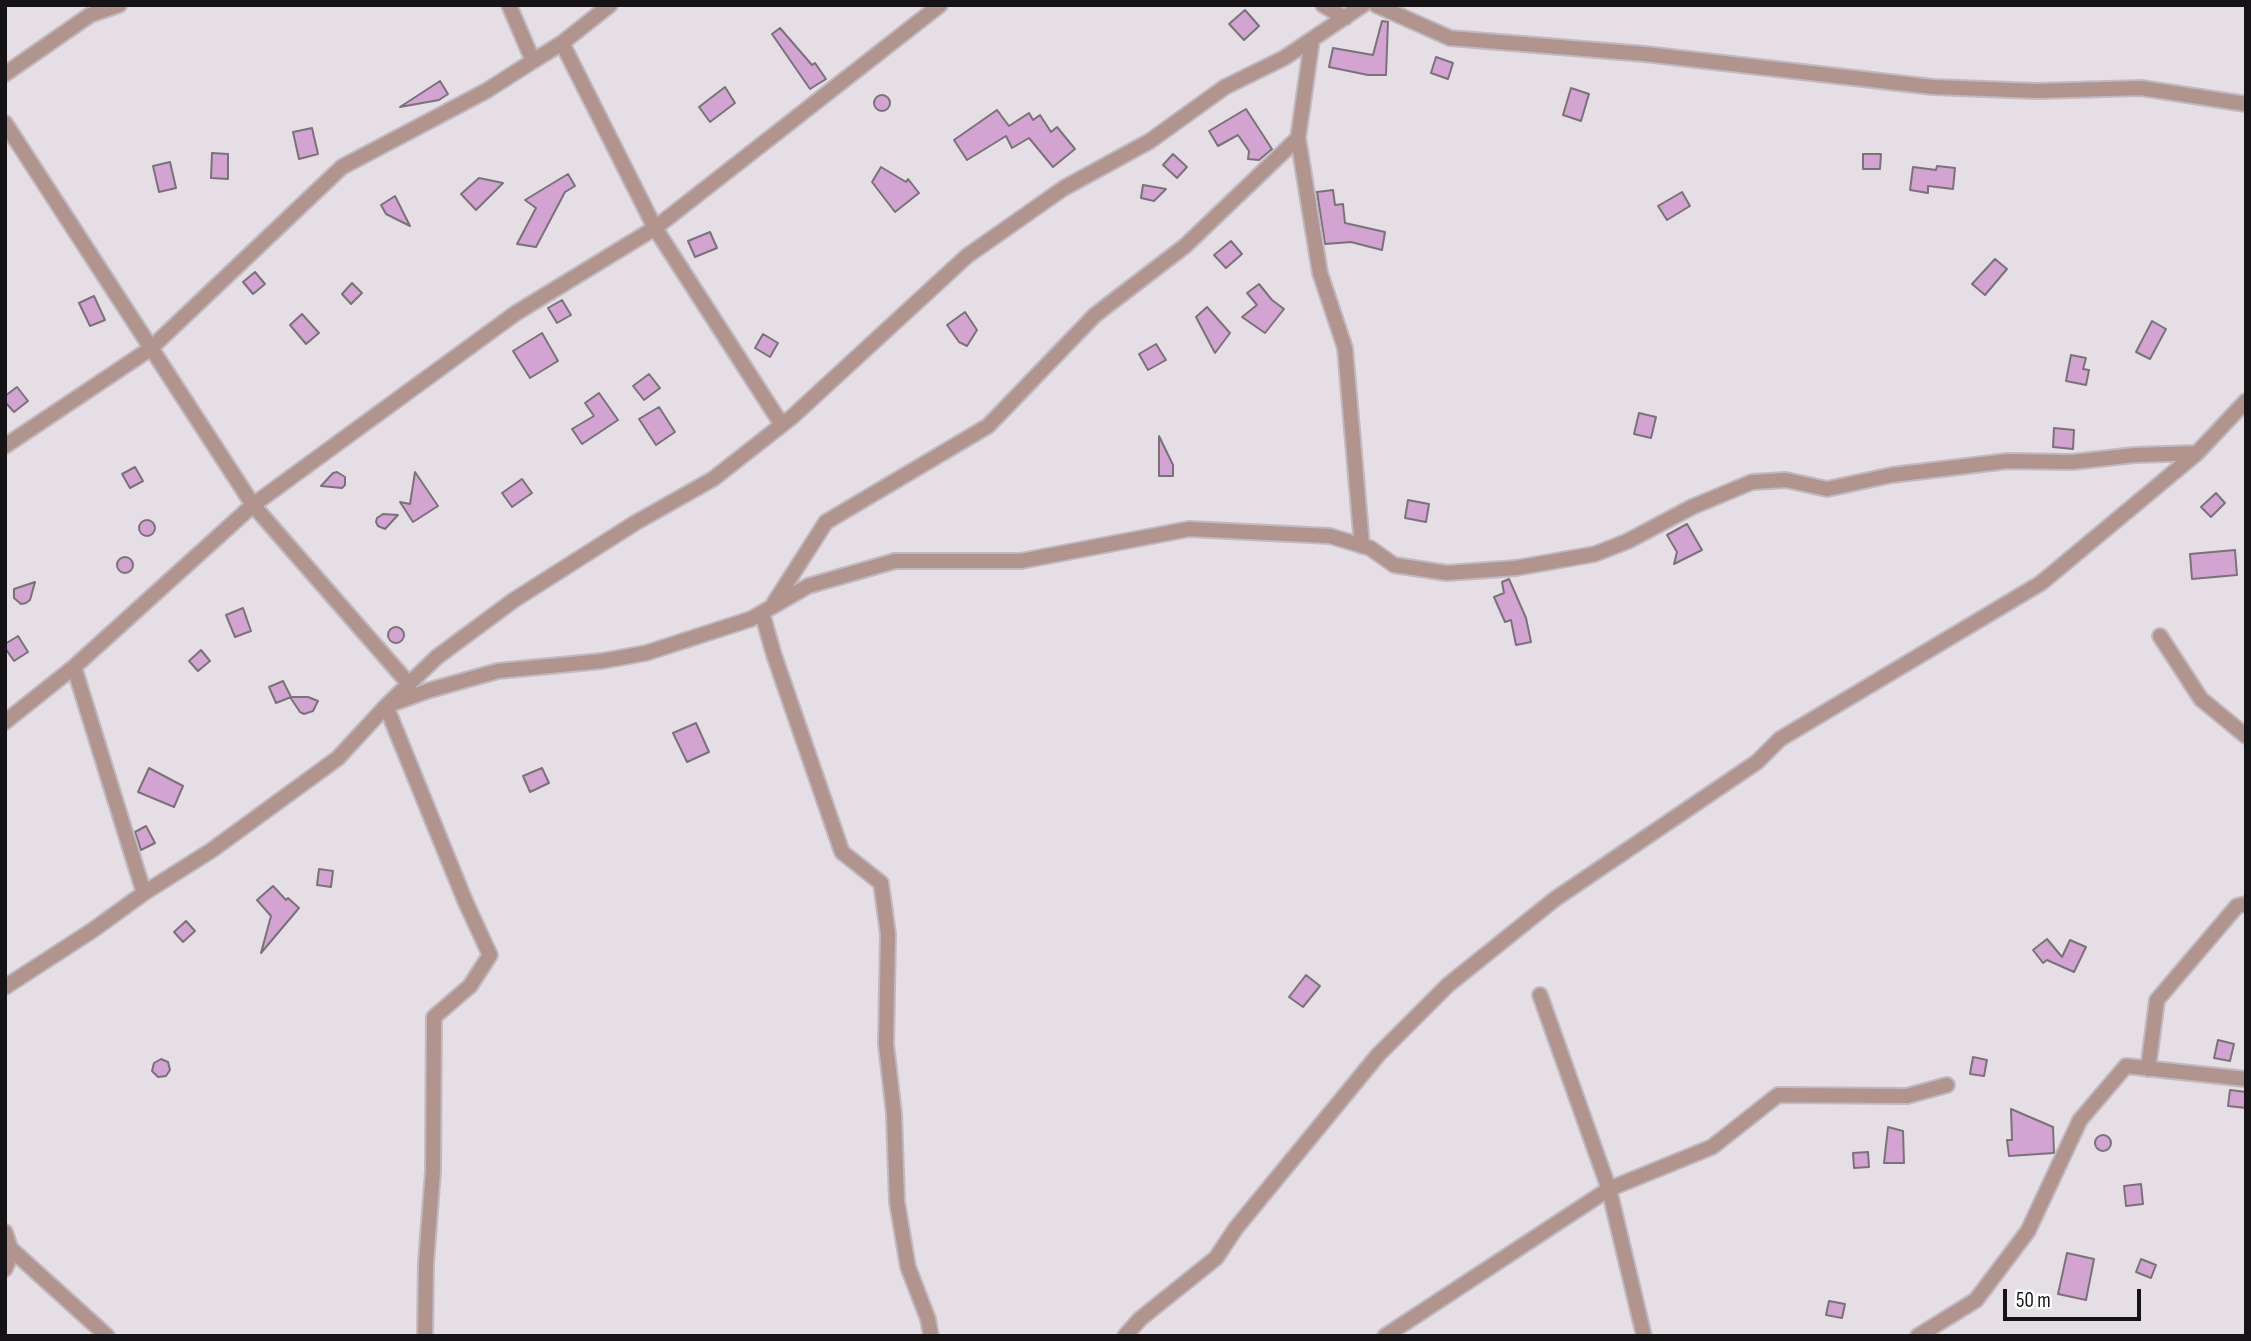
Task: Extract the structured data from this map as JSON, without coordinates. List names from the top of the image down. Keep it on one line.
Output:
{"scale_bar":"50 m"}
